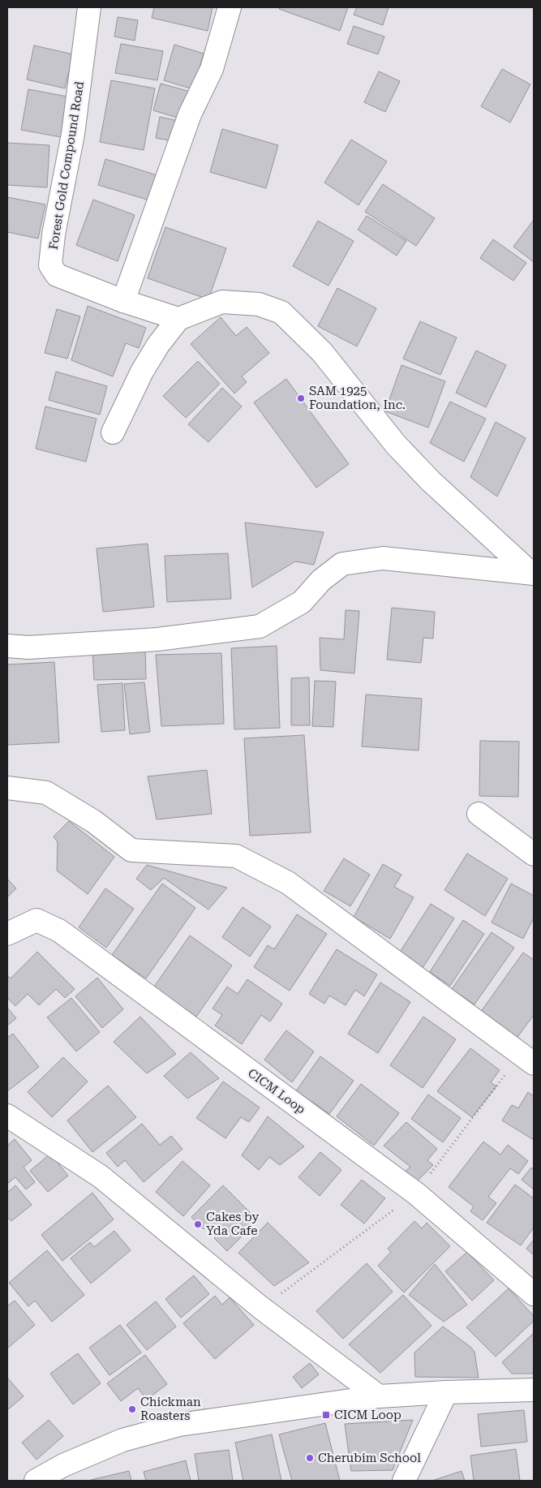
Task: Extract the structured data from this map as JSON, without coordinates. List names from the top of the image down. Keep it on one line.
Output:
{"streets":{"street":["Forest Gold Compound Road","CICM Loop"]},"places":{"other":["SAM 1925 Foundation, Inc.","Cakes by Yda Cafe","Chickman Roasters","Cherubim School"],"transit":["CICM Loop"]}}
